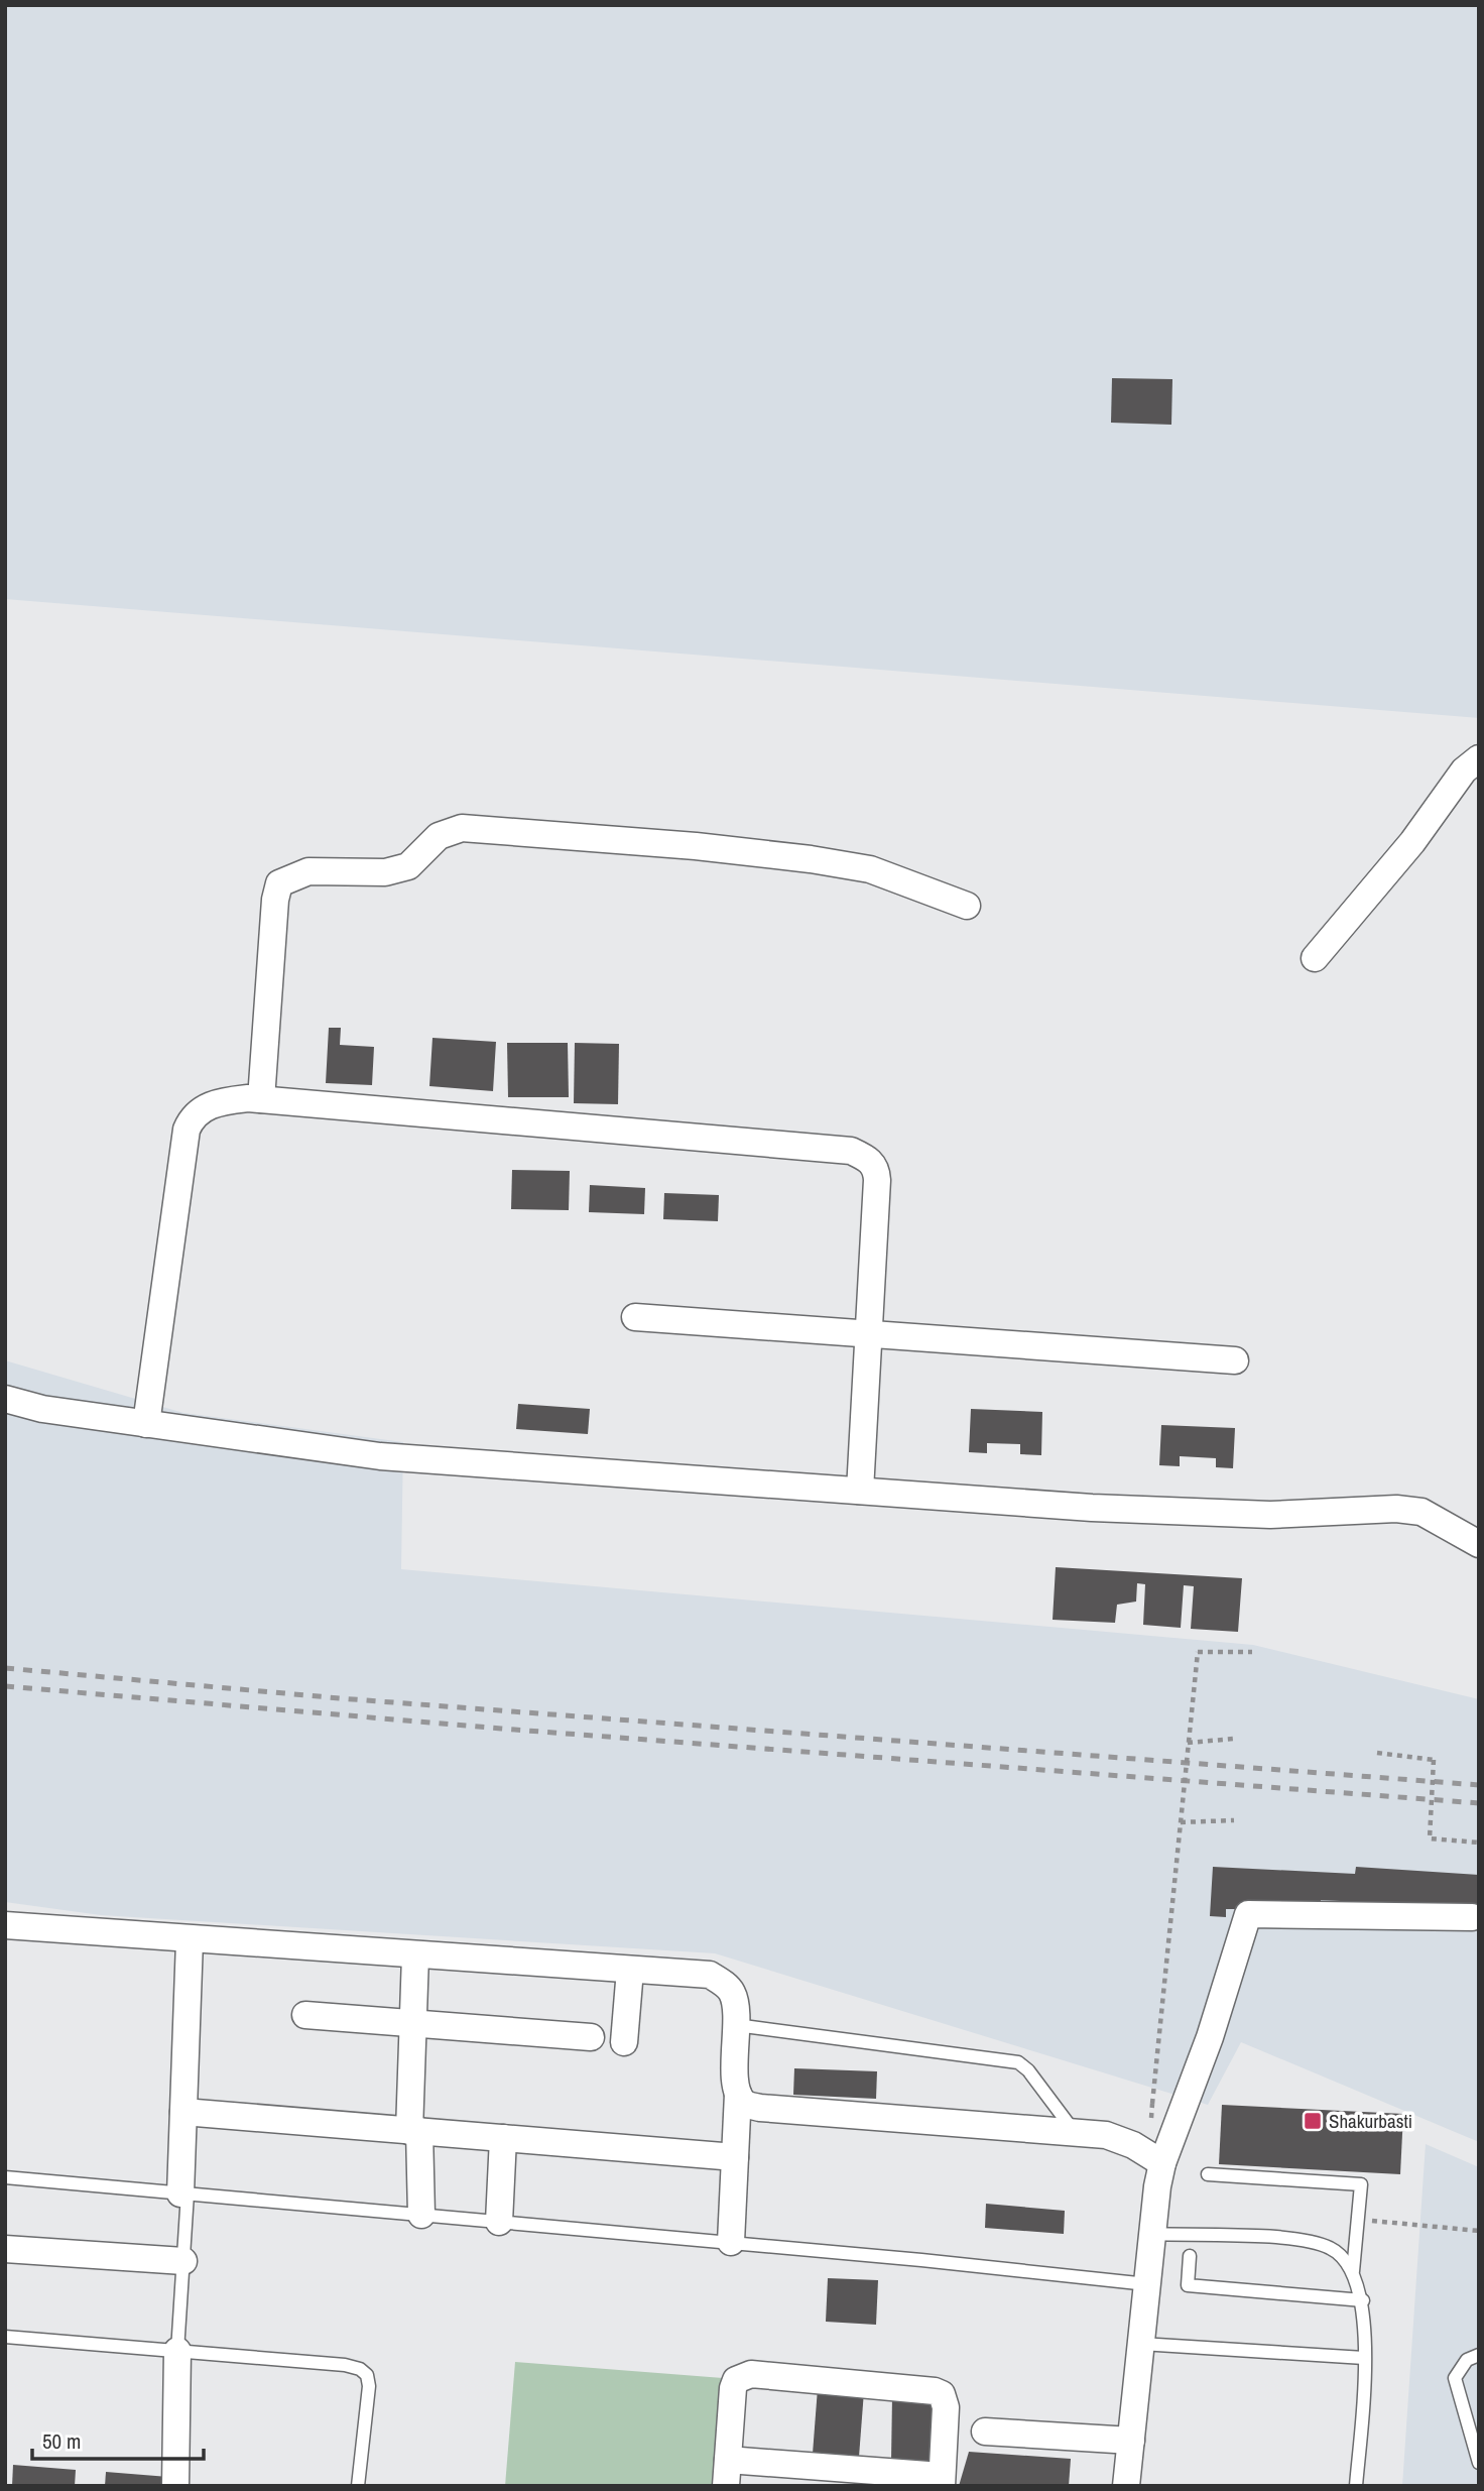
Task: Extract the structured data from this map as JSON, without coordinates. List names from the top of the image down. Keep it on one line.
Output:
{"places":{"transit":["Shakurbasti"]},"scale_bar":"50 m"}
